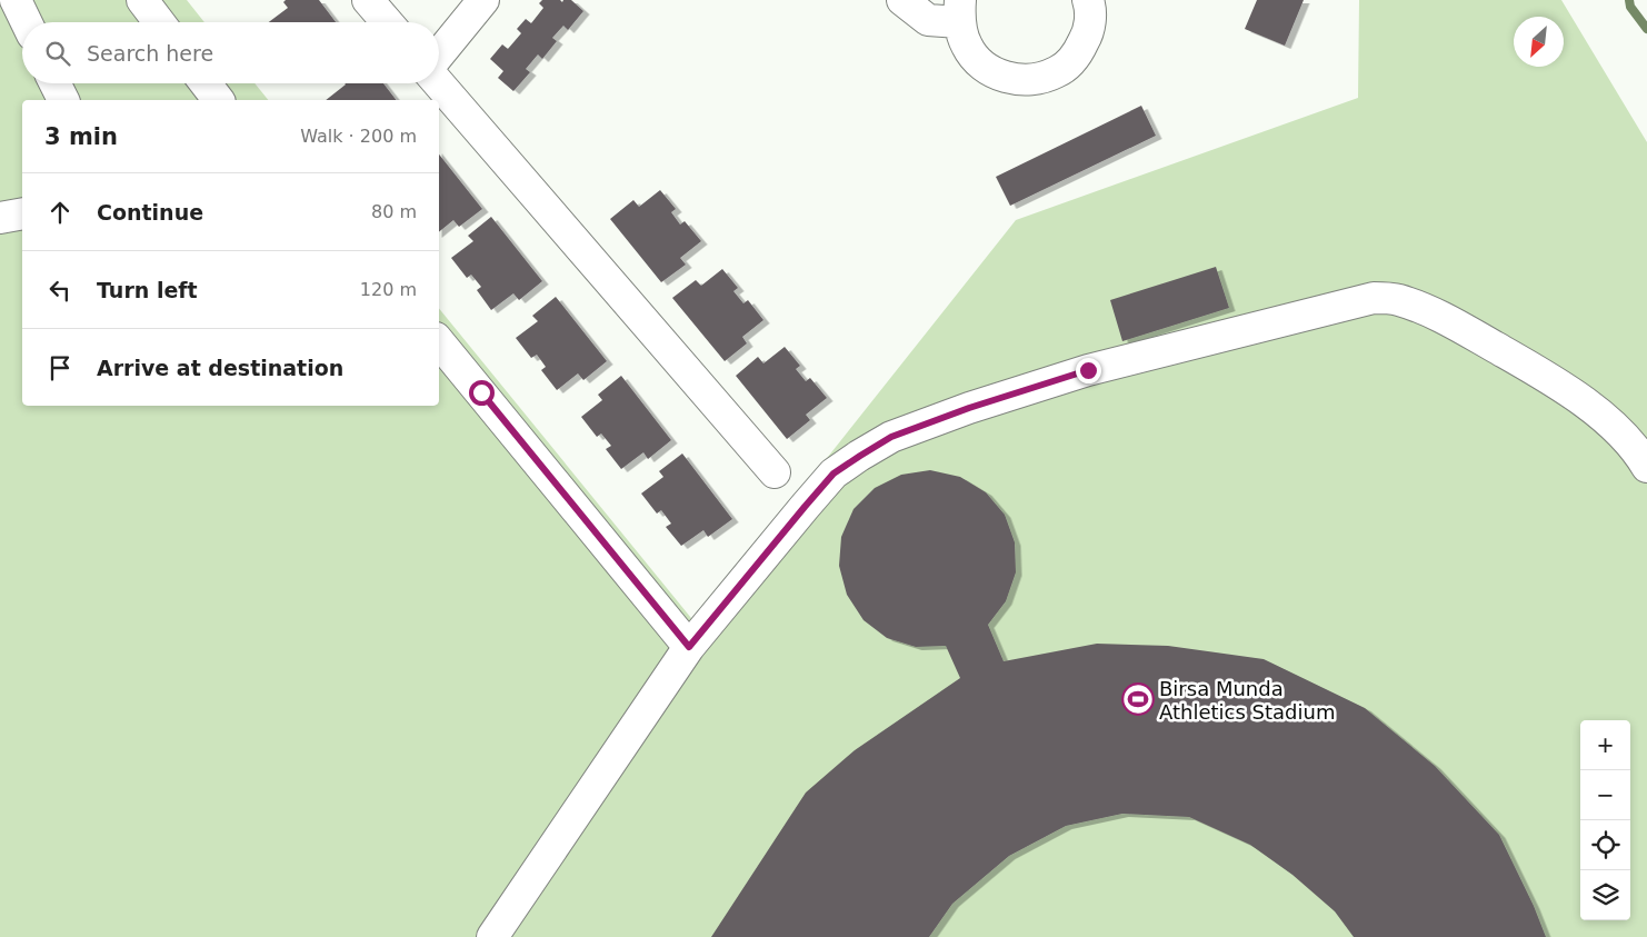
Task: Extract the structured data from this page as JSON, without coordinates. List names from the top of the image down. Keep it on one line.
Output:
{"places":{"sports":["Birsa Munda Athletics Stadium"]},"north":"bottom left","page":{"search":"Search here","heading":["3 min","Walk · 200 m"],"list":[["Continue","80 m"],["Turn left","120 m"],"Arrive at destination"],"map_buttons":["+","−"]}}
